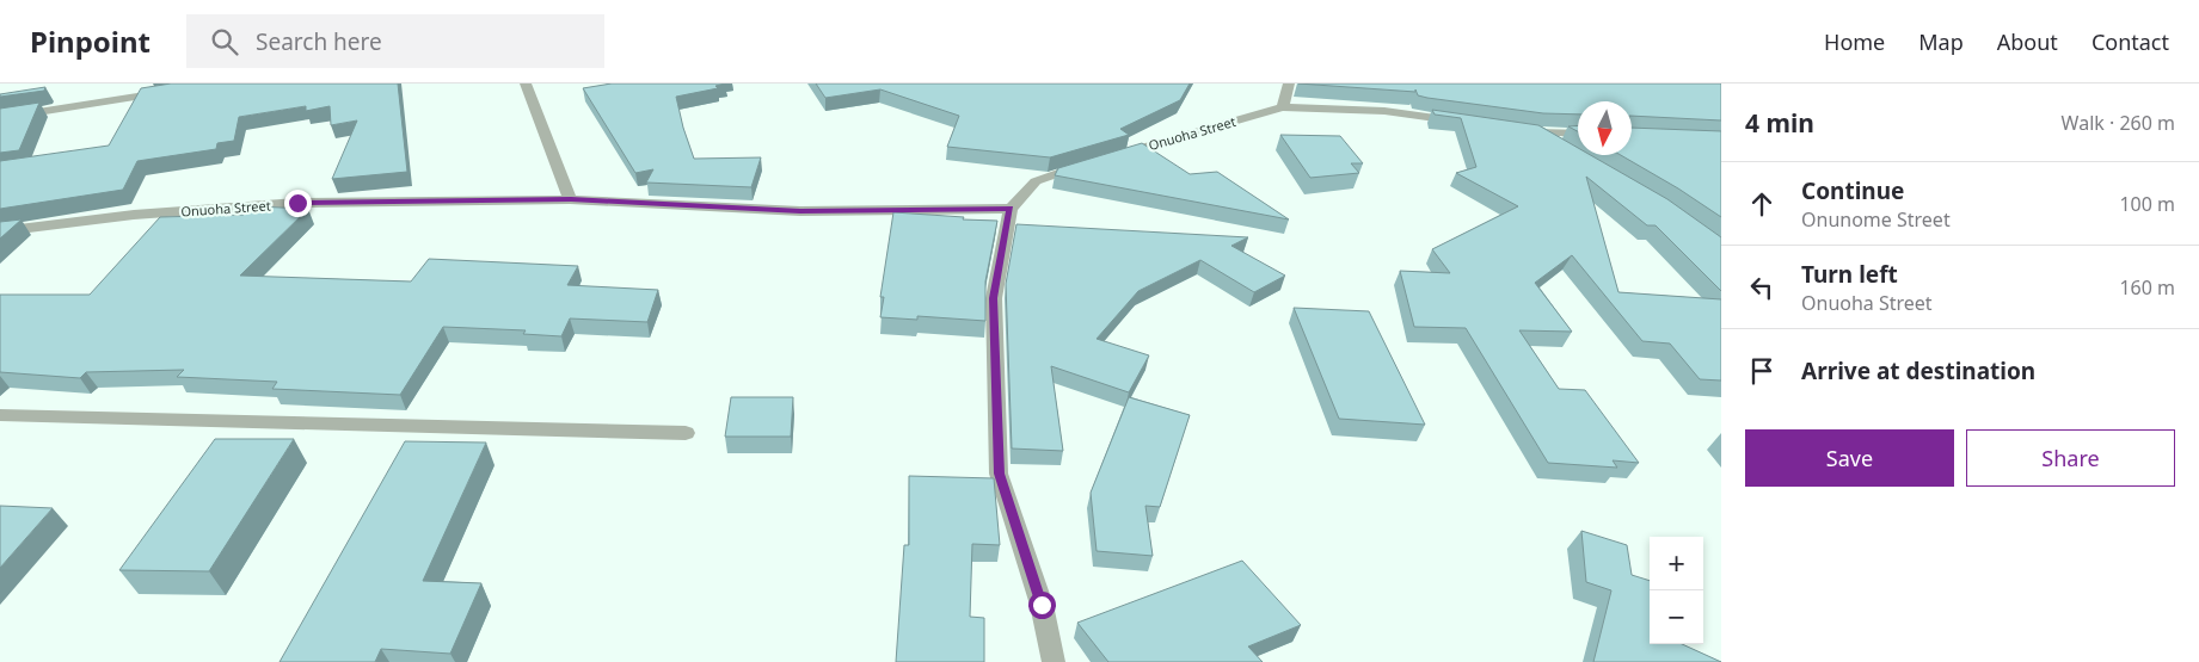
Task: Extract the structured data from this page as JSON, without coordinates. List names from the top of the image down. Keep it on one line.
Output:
{"streets":{"street":["Onuoha Street"]},"north":"bottom","page":{"header":"Pinpoint","search":"Search here","nav":["Home","Map","About","Contact"],"heading":["4 min","Walk · 260 m"],"list":[["Continue","Onunome Street","100 m"],["Turn left","Onuoha Street","160 m"],"Arrive at destination"],"buttons":["Save","Share"],"map_buttons":["+","−"]}}
